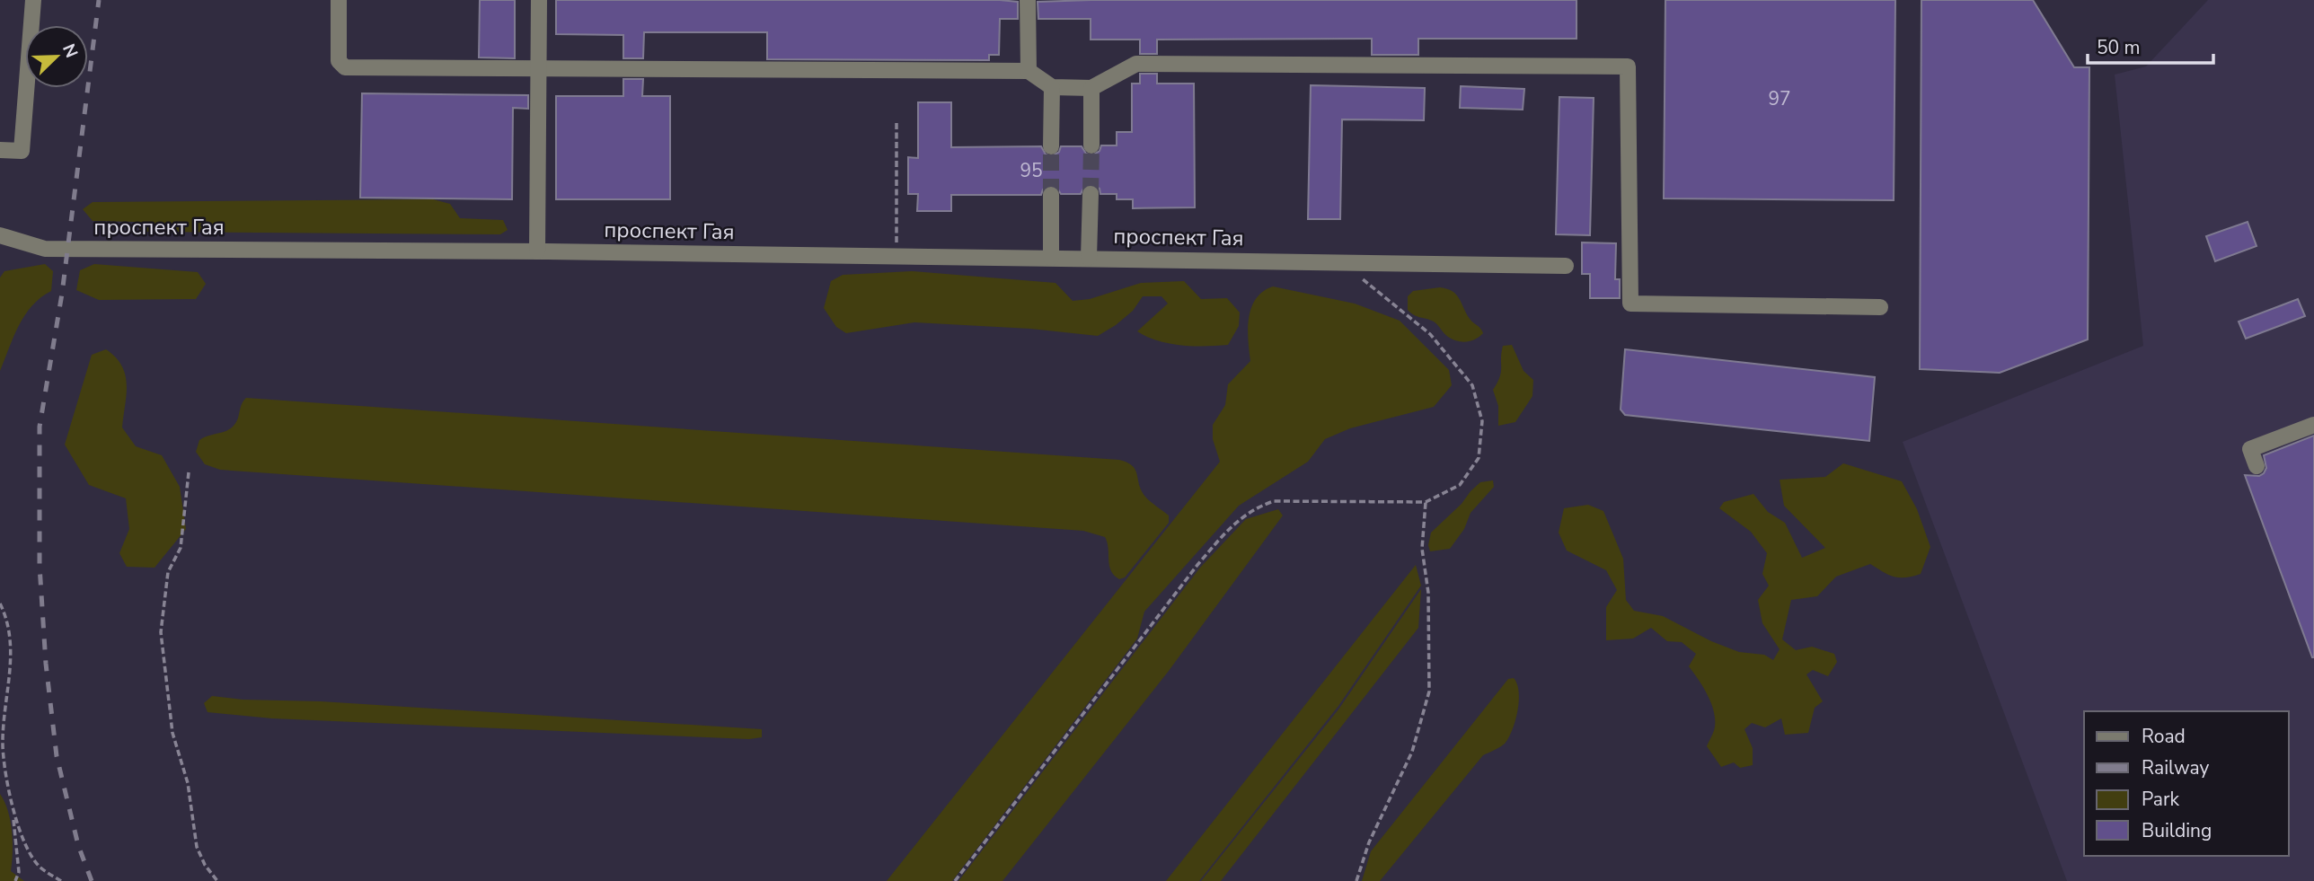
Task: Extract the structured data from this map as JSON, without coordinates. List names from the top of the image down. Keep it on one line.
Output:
{"streets":{"street":["проспект Гая"]},"house_numbers":["97","95"],"legend":["Road","Railway","Park","Building"],"scale_bar":"50 m","north":"top right"}
